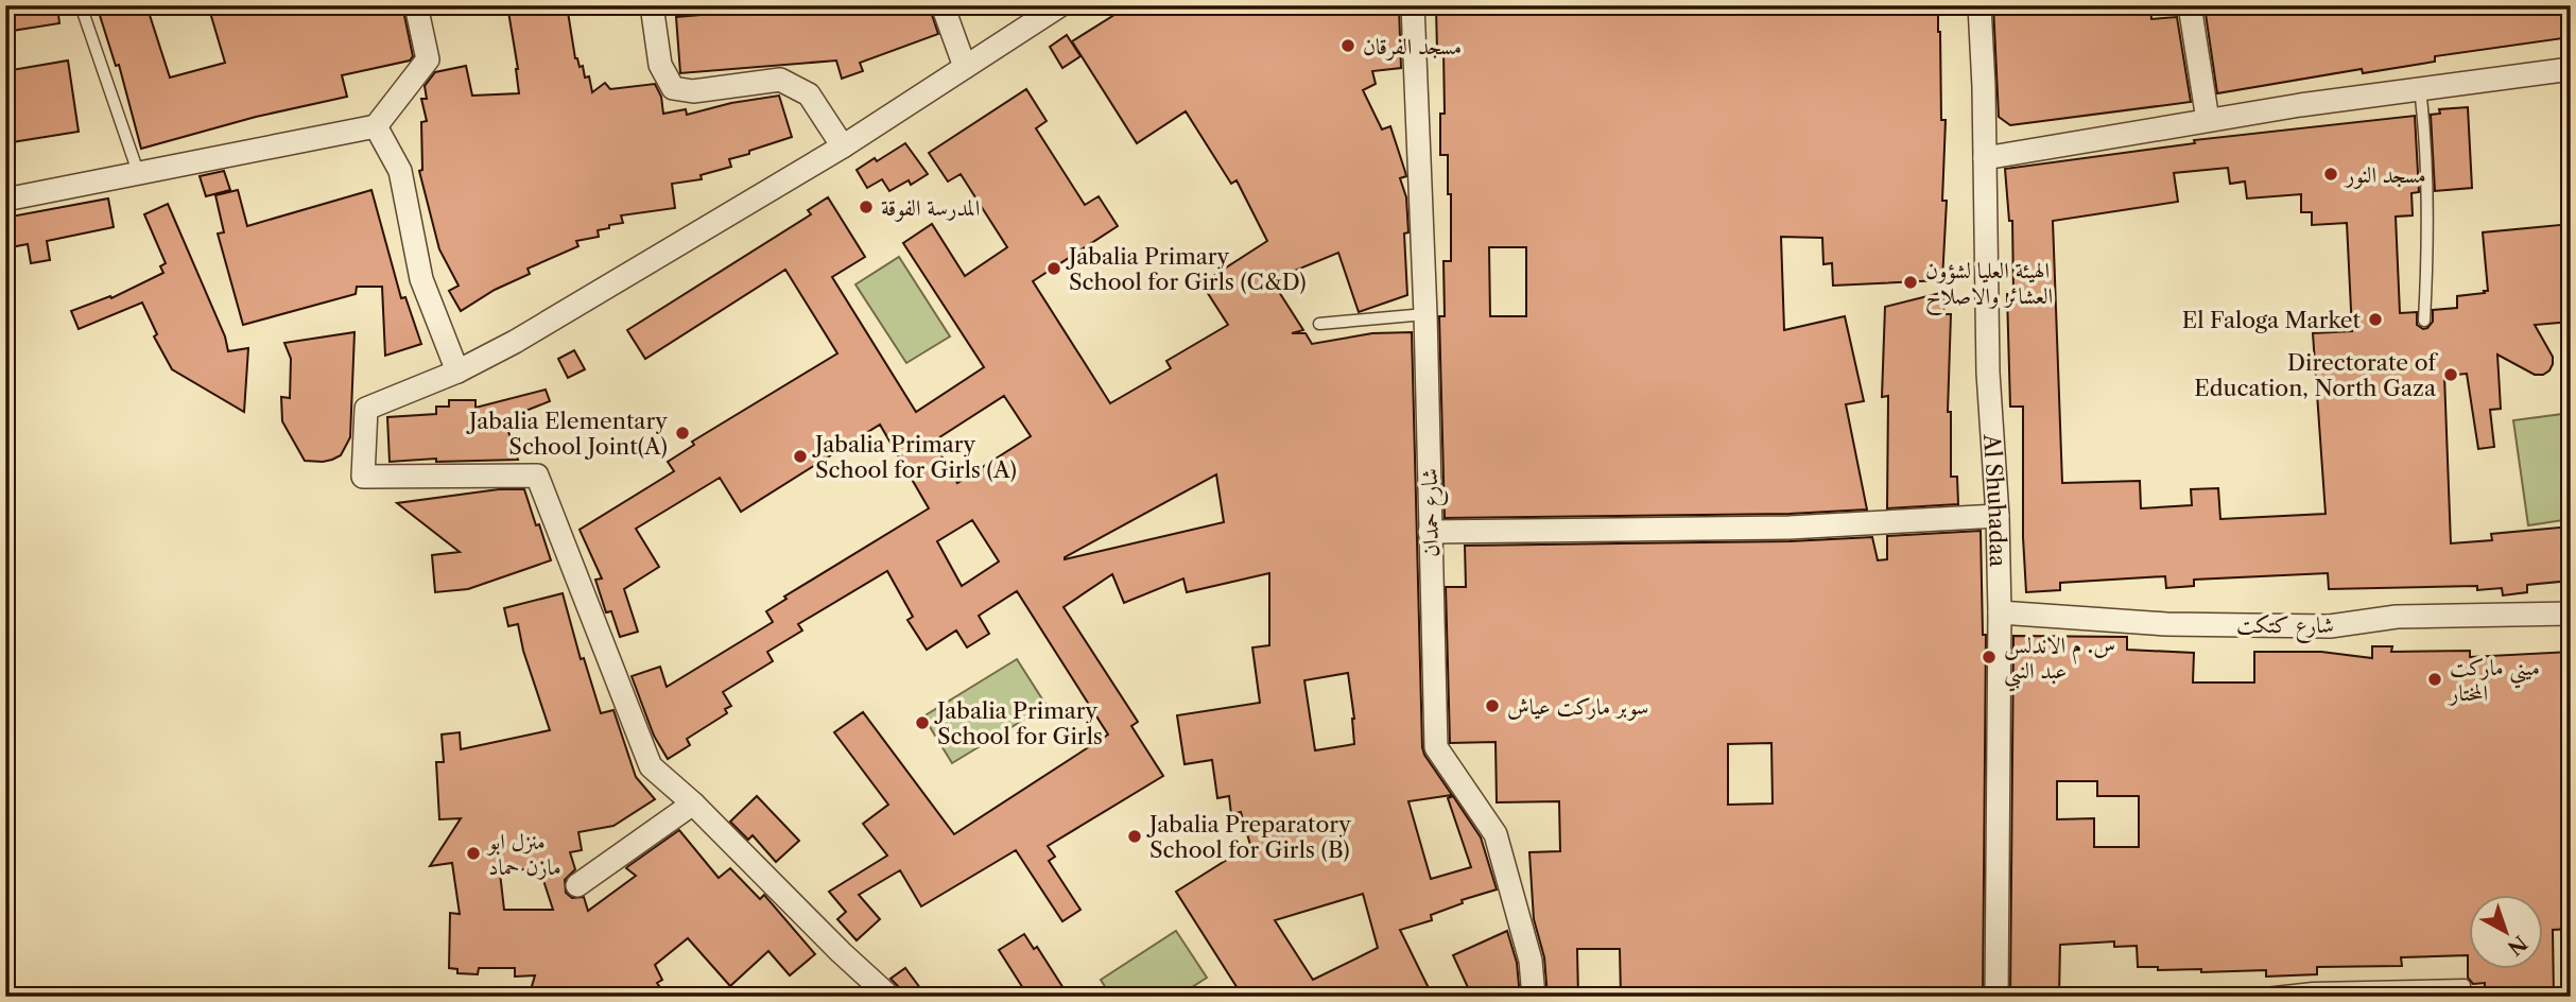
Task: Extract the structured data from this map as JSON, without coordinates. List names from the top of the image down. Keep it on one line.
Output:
{"streets":{"street":["Al Shuhadaa","شارع حمدان","شارع كتكت"]},"crossings":[["Al Shuhadaa","شارع كتكت"]],"places":["مسجد الفرقان","مسجد النور","المدرسة الفوقة","Jabalia Primary School for Girls (C&D)","الهيئة العليا لشؤون العشائر والاصلاح","El Faloga Market","Directorate of Education, North Gaza","Jabalia Elementary School Joint(A)","Jabalia Primary School for Girls (A)","س. م الاندلس عبد النبي","ميني ماركت المختار","سوبر ماركت عياش","Jabalia Primary School for Girls","Jabalia Preparatory School for Girls (B)","منزل ابو مازن حماد"],"north":"bottom right"}
